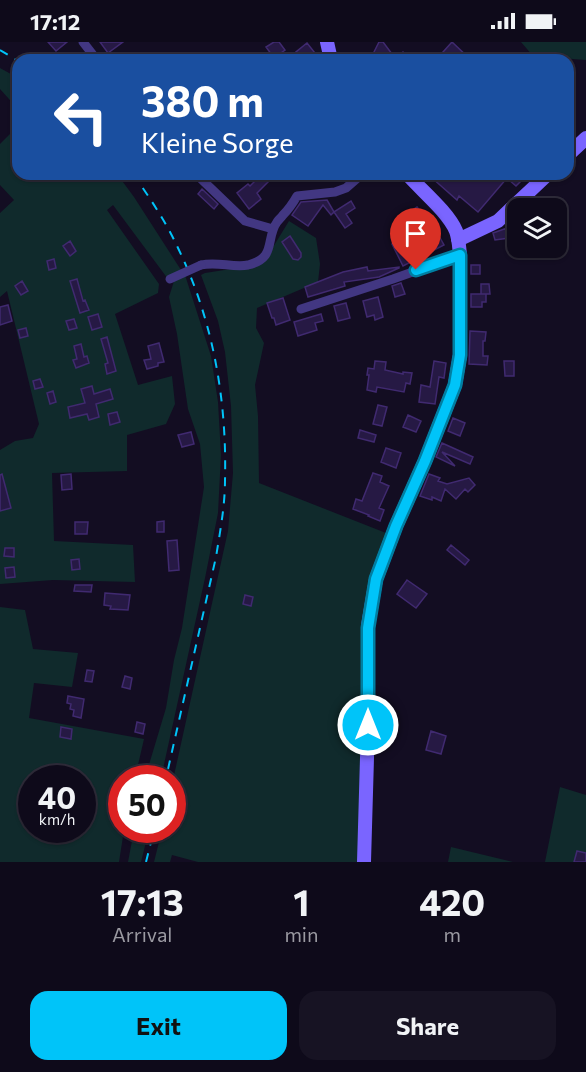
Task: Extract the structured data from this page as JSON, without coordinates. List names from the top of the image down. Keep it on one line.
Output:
{"page":{"status":"17:12","turn":["380 m","Kleine Sorge"],"speed":"40 km/h","limit":"50","eta":["17:13","Arrival","1","min","420","m"],"buttons":["Exit","Share"]}}
